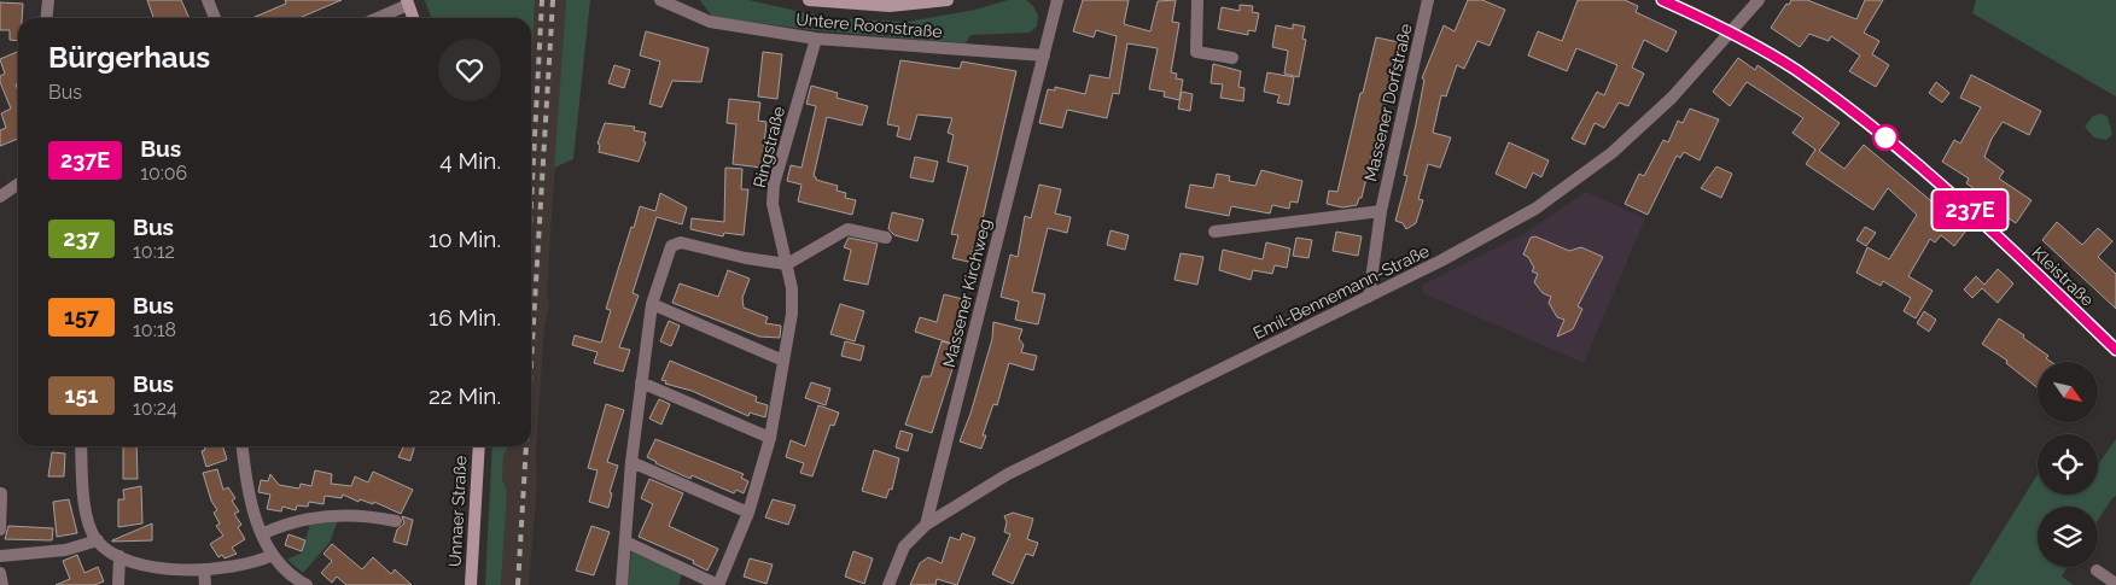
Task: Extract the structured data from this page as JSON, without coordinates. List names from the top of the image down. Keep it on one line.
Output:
{"streets":{"main road":["Kleistraße","Unnaer Straße"],"street":["Untere Roonstraße","Massener Dorfstraße","Ringstraße","Emil-Bennemann-Straße","Massener Kirchweg"]},"crossings":[["Untere Roonstraße","Ringstraße"],["Untere Roonstraße","Massener Kirchweg"],["Massener Dorfstraße","Emil-Bennemann-Straße"],["Kleistraße","Emil-Bennemann-Straße"],["Emil-Bennemann-Straße","Massener Kirchweg"]],"lines":["bus line 237E"],"north":"bottom right","page":{"on_map":"237E","heading":["Bürgerhaus","Bus"],"list":[{"mark":"237E","name":"Bus","note":"10:06","value":"4 Min."},{"mark":"237","name":"Bus","note":"10:12","value":"10 Min."},{"mark":"157","name":"Bus","note":"10:18","value":"16 Min."},{"mark":"151","name":"Bus","note":"10:24","value":"22 Min."}]}}
